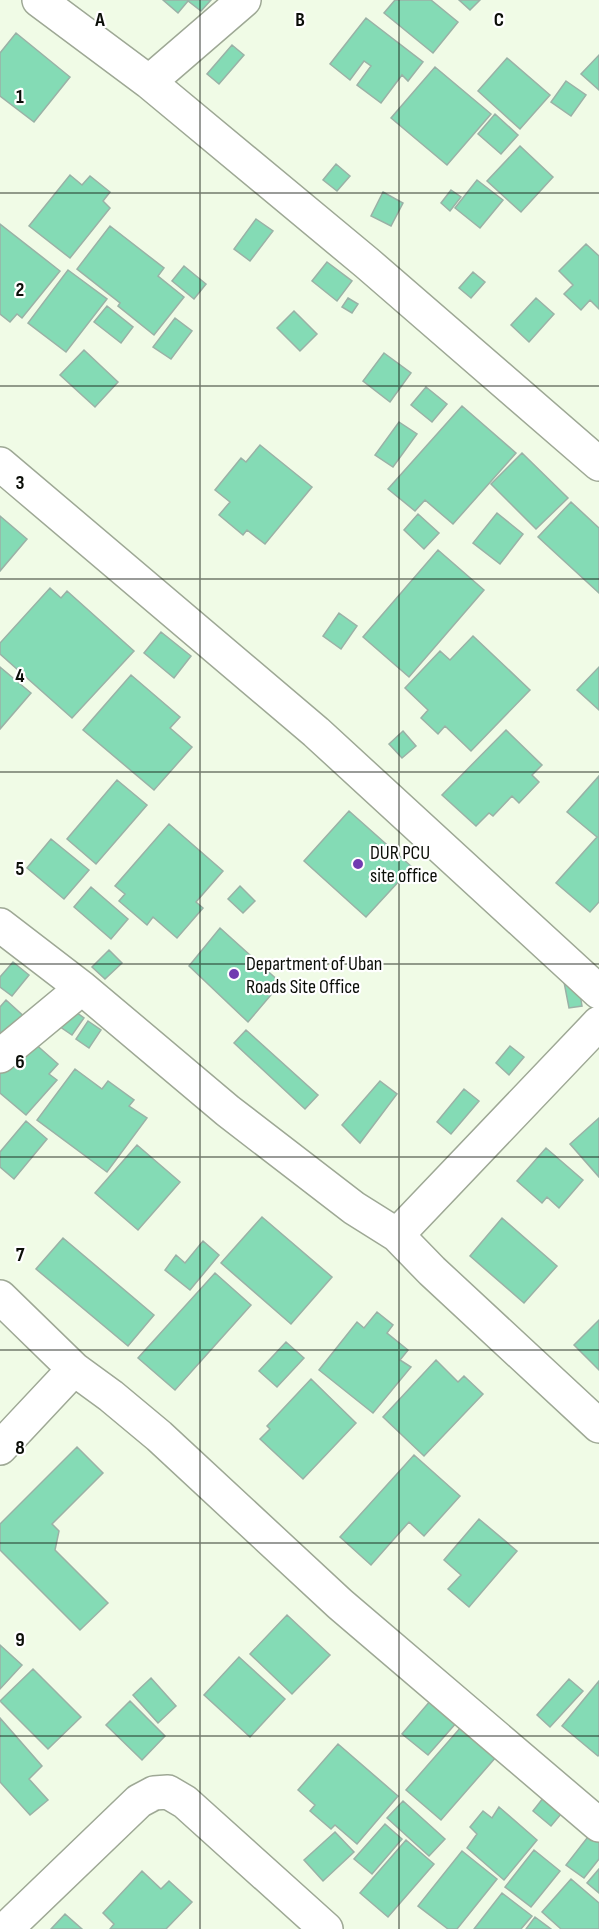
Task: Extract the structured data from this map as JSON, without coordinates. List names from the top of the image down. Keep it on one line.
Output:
{"places":["DUR PCU site office","Department of Uban Roads Site Office"],"grid":{"columns":["A","B","C"],"rows":["1","2","3","4","5","6","7","8","9"]}}
